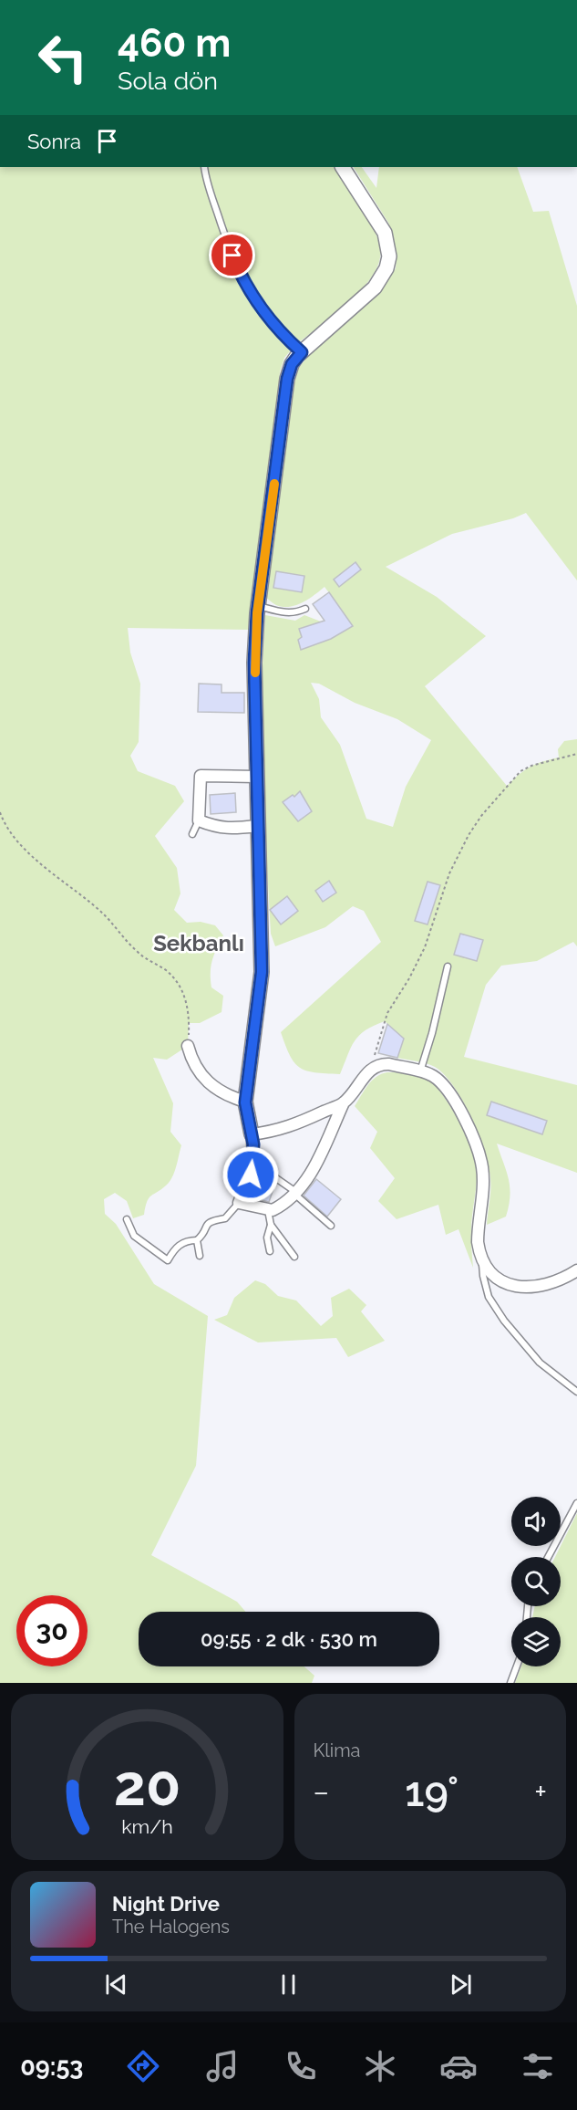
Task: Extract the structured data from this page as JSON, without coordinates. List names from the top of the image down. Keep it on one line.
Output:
{"districts":["Sekbanlı"],"page":{"turn":["460 m","Sola dön"],"then":"Sonra","limit":"30","trip":"09:55 · 2 dk · 530 m","tile":"Klima","heat":["−","19°","+"],"song":["Night Drive","The Halogens"],"tabs":"09:53","gauge":["20","km/h"]}}
